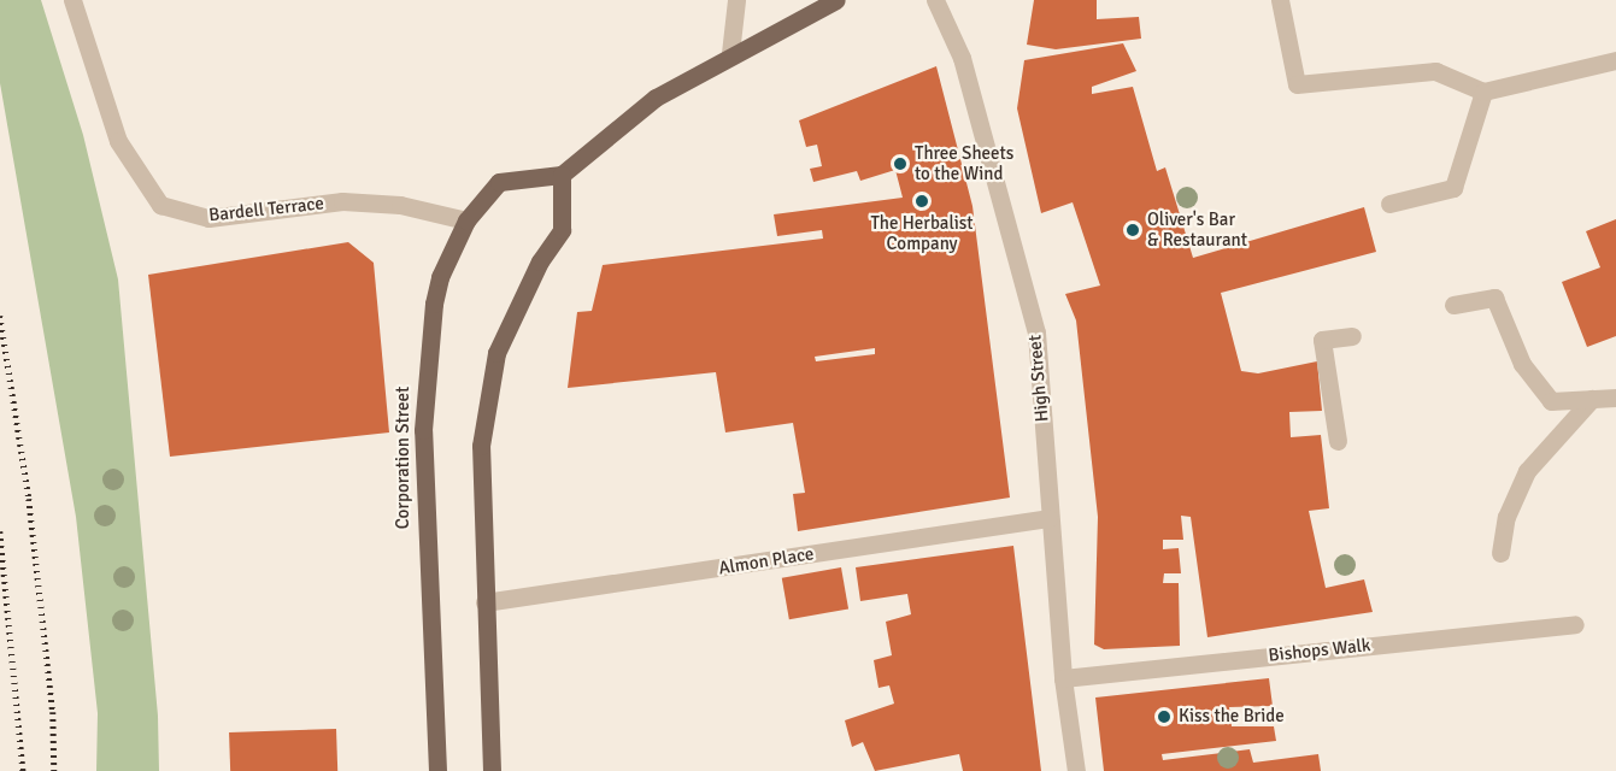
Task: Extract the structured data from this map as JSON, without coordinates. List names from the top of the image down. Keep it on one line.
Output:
{"streets":{"main road":["Corporation Street"],"street":["Bardell Terrace","High Street","Almon Place","Bishops Walk"]},"crossings":[["Bardell Terrace","Corporation Street"],["High Street","Almon Place"],["High Street","Bishops Walk"]],"places":["Three Sheets to the Wind","The Herbalist Company","Oliver's Bar & Restaurant","Kiss the Bride"]}
